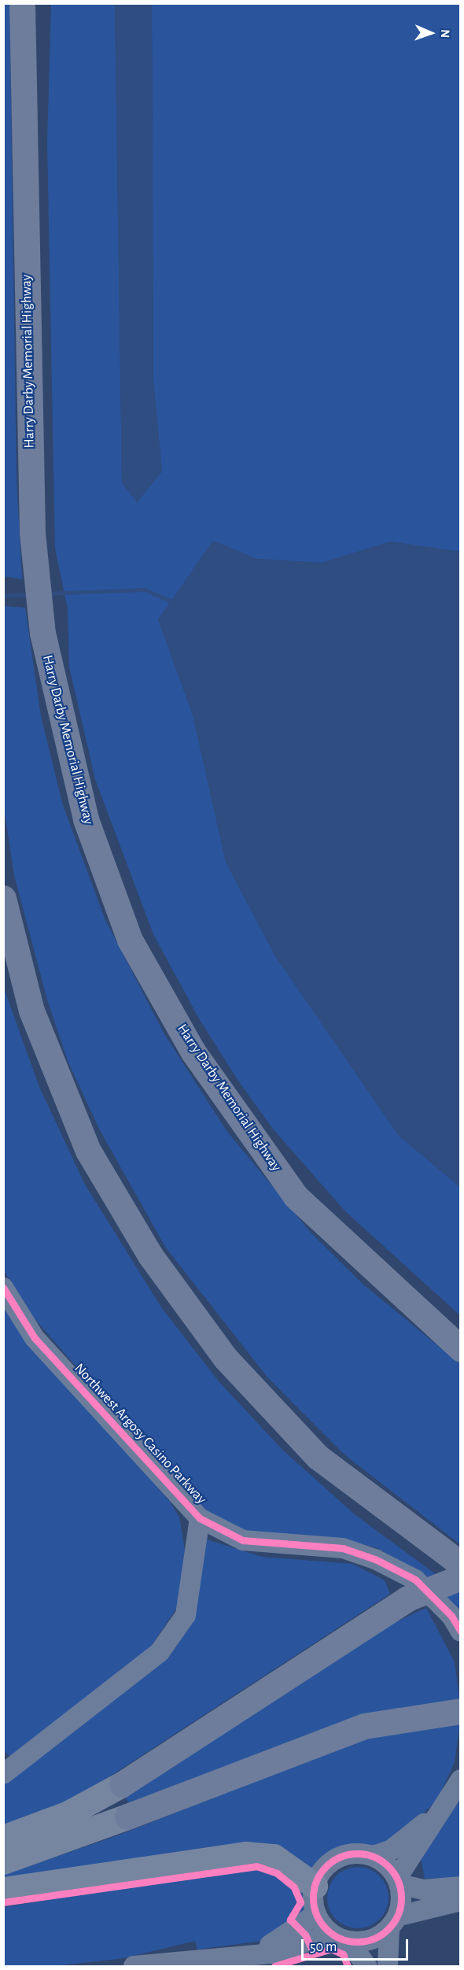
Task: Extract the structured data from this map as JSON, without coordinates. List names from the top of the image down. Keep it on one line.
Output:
{"streets":{"highway":["Harry Darby Memorial Highway"],"street":["Northwest Argosy Casino Parkway"]},"scale_bar":"50 m","north":"right"}
